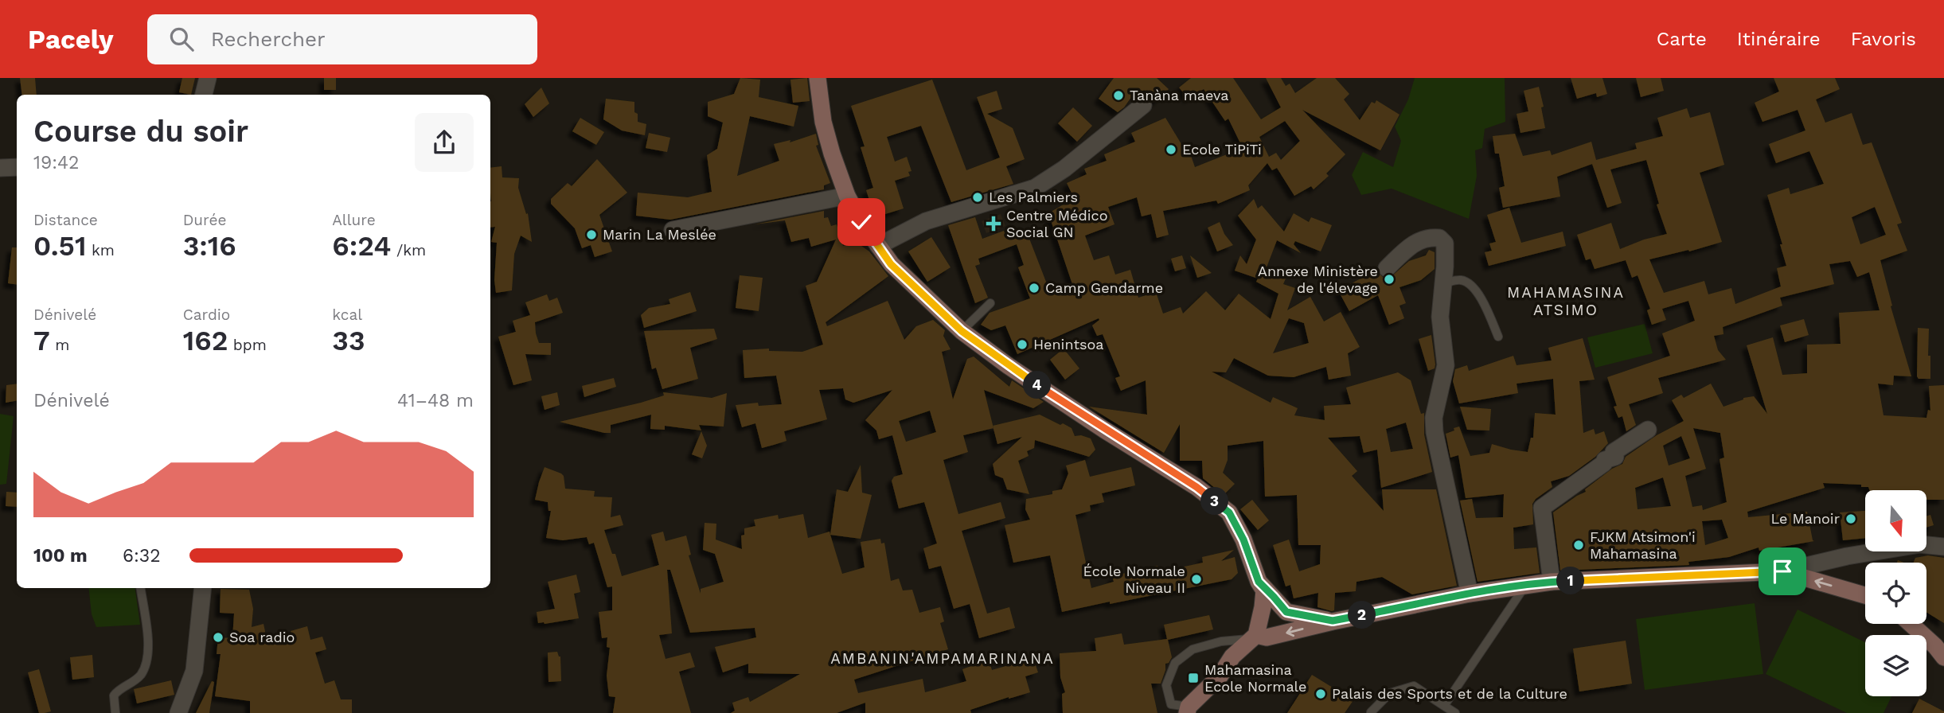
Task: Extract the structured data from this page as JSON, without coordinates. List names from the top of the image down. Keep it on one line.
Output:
{"districts":["MAHAMASINA ATSIMO","AMBANIN'AMPAMARINANA"],"places":{"other":["Tanàna maeva","Ecole TiPiTi","Les Palmiers","Marin La Meslée","Annexe Ministère de l'élevage","Camp Gendarme","Henintsoa","Le Manoir","FJKM Atsimon'i Mahamasina","École Normale Niveau II","Soa radio","Palais des Sports et de la Culture"],"health":["Centre Médico Social GN"],"transit":["Mahamasina Ecole Normale"]},"north":"bottom","page":{"header":"Pacely","search":"Rechercher","nav":["Carte","Itinéraire","Favoris"],"heading":["Course du soir","19:42"],"stats":[["Distance","0.51 km"],["Durée","3:16"],["Allure","6:24 /km"],["Dénivelé","7 m"],["Cardio","162 bpm"],["kcal","33"]],"pins":["4","3","1","2"],"chart":["Dénivelé","41–48 m"],"list":[{"name":"100 m","note":"6:32"}]}}
